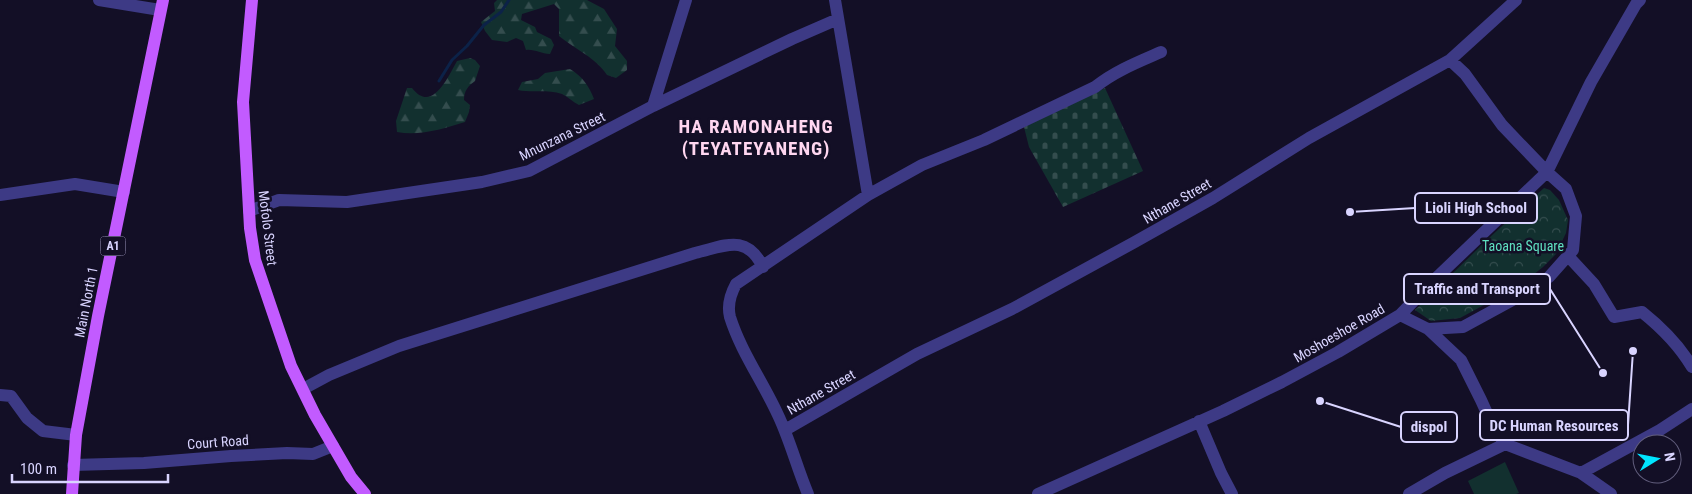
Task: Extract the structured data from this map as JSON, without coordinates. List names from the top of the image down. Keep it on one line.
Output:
{"streets":{"main road":["Mofolo Street","A1","Main North 1"],"street":["Mnunzana Street","Nthane Street","Moshoeshoe Road","Court Road"]},"crossings":[["Mnunzana Street","Mofolo Street"],["Mofolo Street","Court Road"],["Main North 1","Court Road"]],"districts":["HA RAMONAHENG (TEYATEYANENG)"],"parks":["Taoana Square"],"places":["Lioli High School","DC Human Resources","Traffic and Transport","dispol"],"scale_bar":"100 m","north":"right"}
